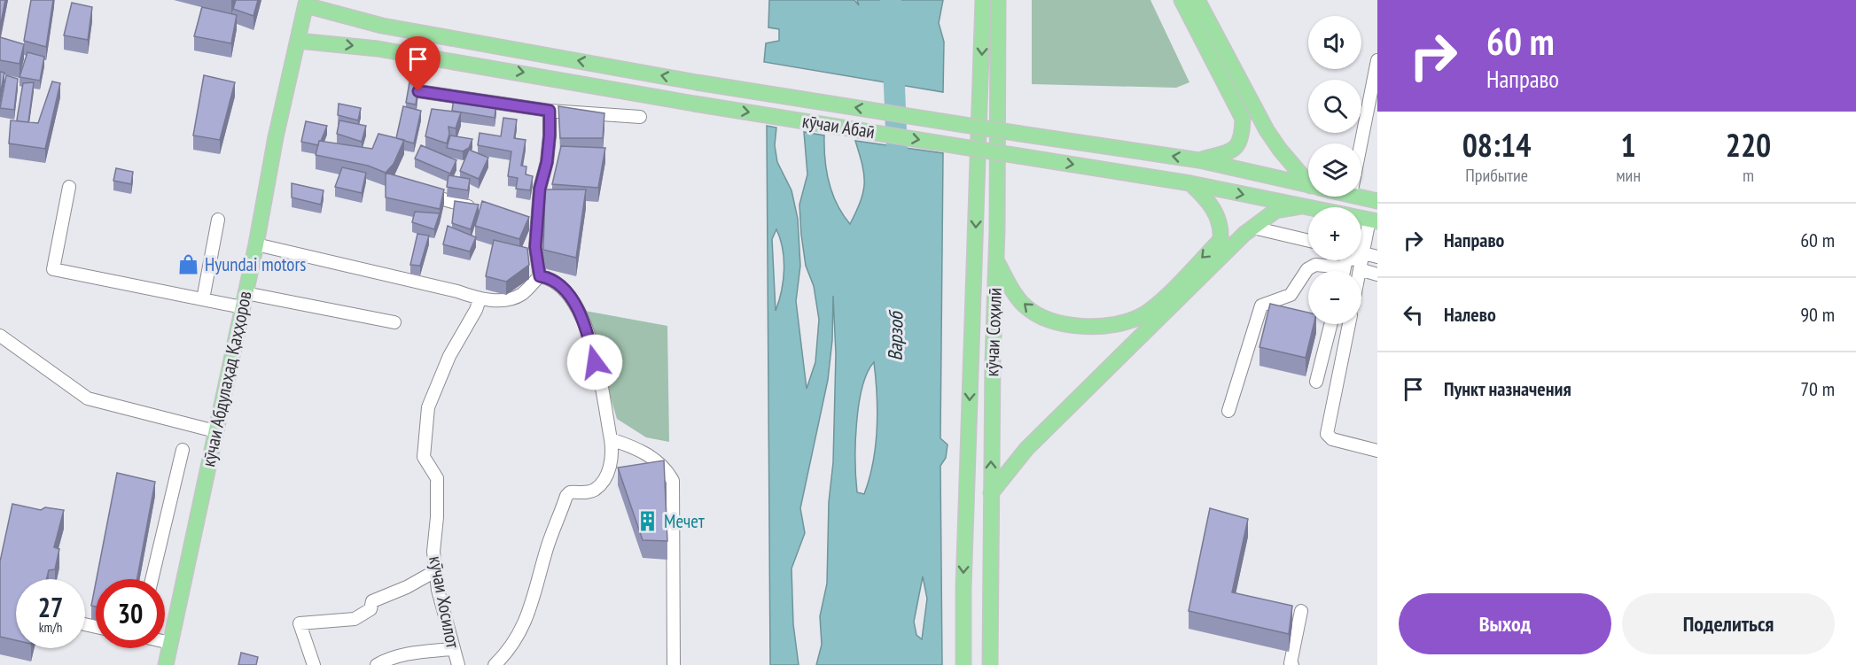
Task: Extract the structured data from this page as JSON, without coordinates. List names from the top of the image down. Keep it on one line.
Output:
{"streets":{"main road":["кӯчаи Абаӣ","кӯчаи Соҳилӣ","кӯчаи Абдулаҳад Қаҳҳоров"],"street":["кӯчаи Хосилот"]},"crossings":[["кӯчаи Абаӣ","кӯчаи Абдулаҳад Қаҳҳоров"]],"water":["Варзоб"],"places":{"shop":["Hyundai motors"],"building":["Мечет"]},"page":{"turn":["60 m","Направо"],"map_buttons":["+","−"],"eta":["08:14","Прибытие","1","мин","220","m"],"list":[{"name":"Направо","value":"60 m"},{"name":"Налево","value":"90 m"},{"name":"Пункт назначения","value":"70 m"}],"speed":"27 km/h","limit":"30","buttons":["Выход","Поделиться"]}}
